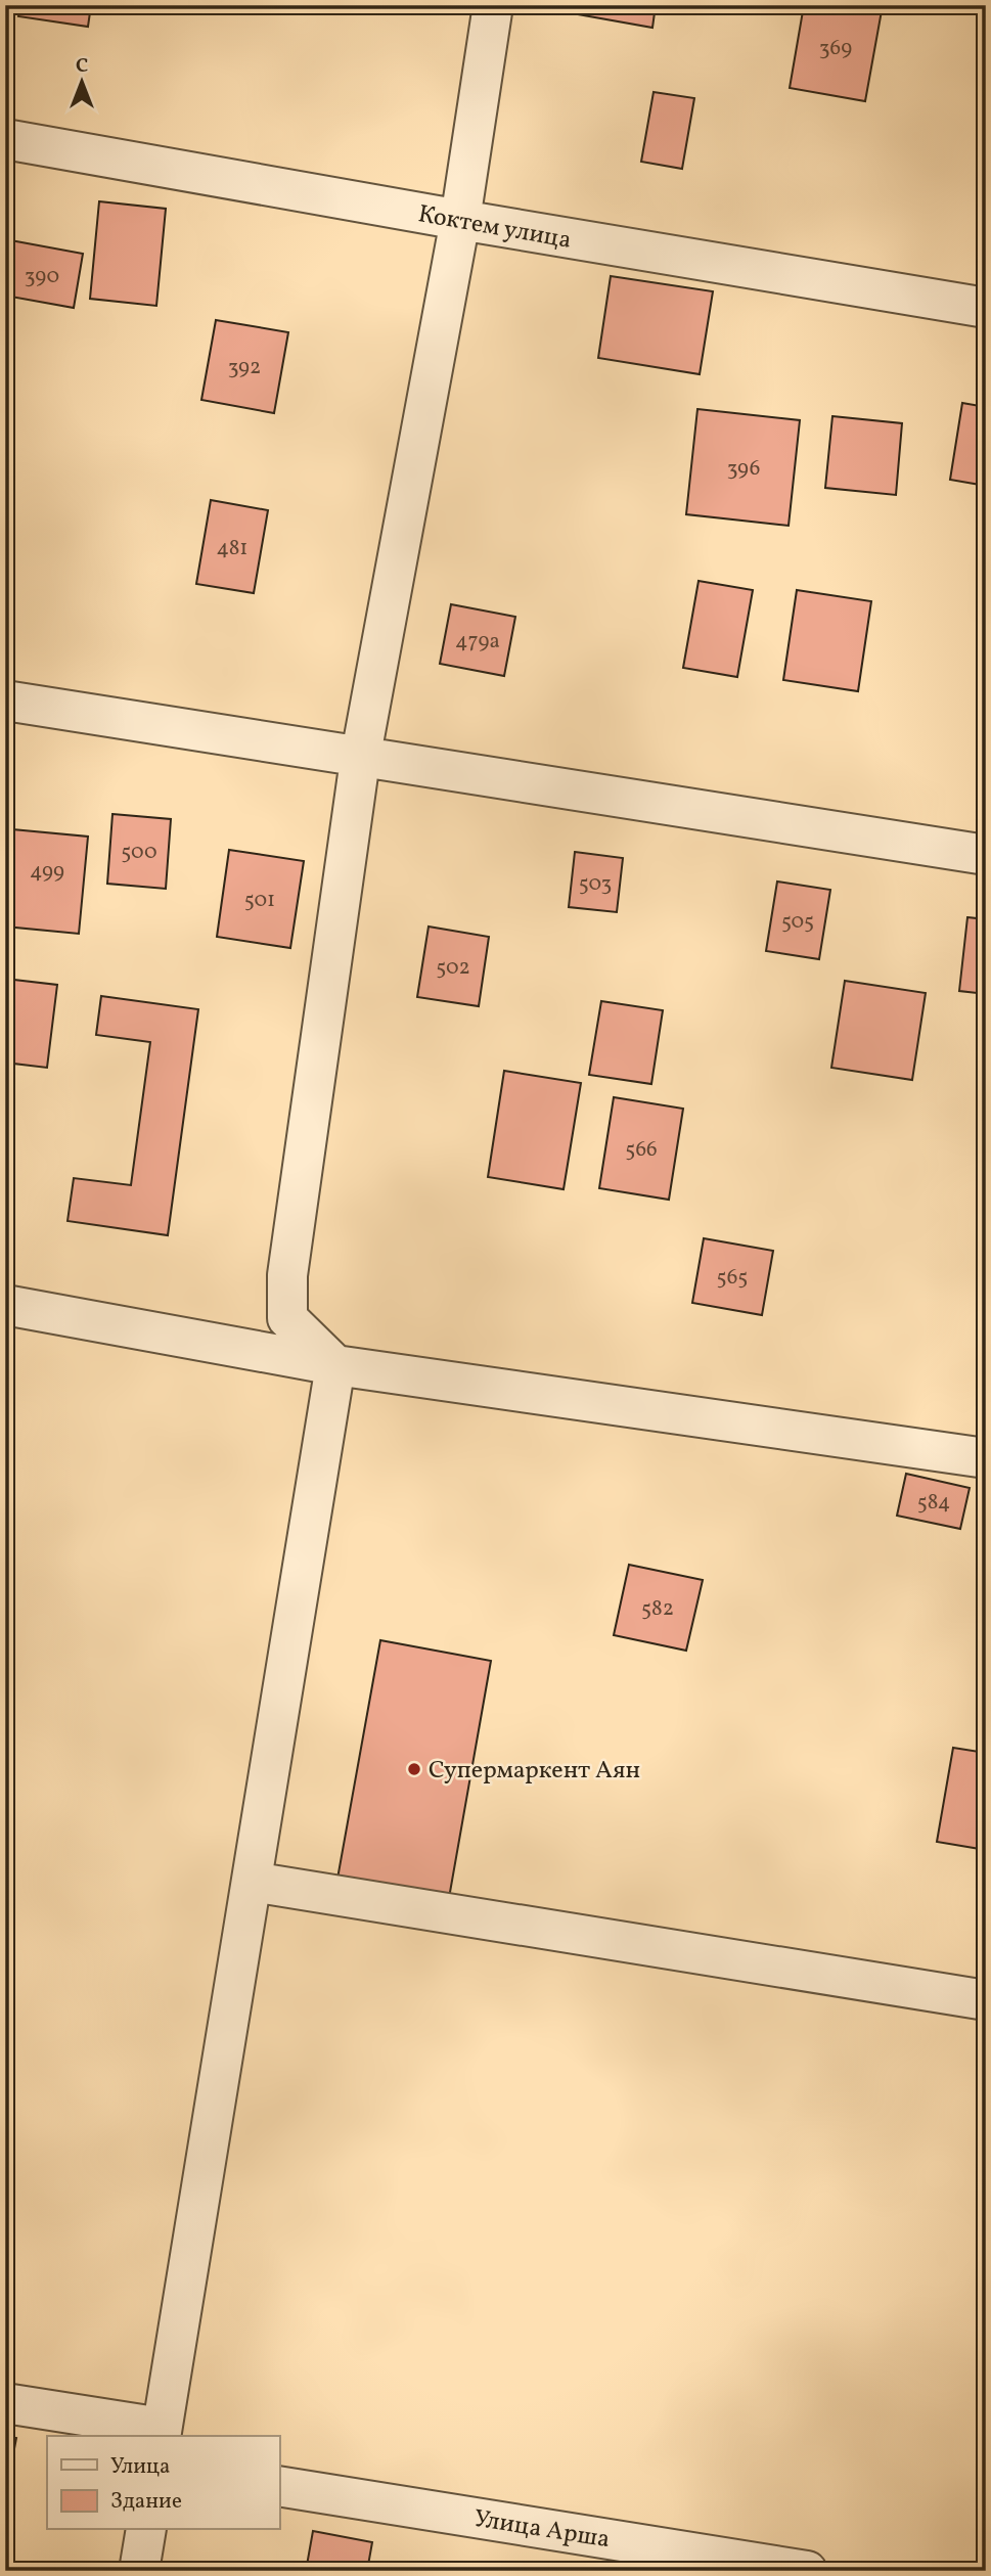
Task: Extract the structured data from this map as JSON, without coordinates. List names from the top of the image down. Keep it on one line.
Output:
{"streets":{"street":["Коктем улица","Улица Арша"]},"places":["Супермаркент Аян"],"house_numbers":["369","390","392","396","481","479а","500","499","503","501","505","502","566","565","584","582"],"legend":["Улица","Здание"],"north":"top"}
